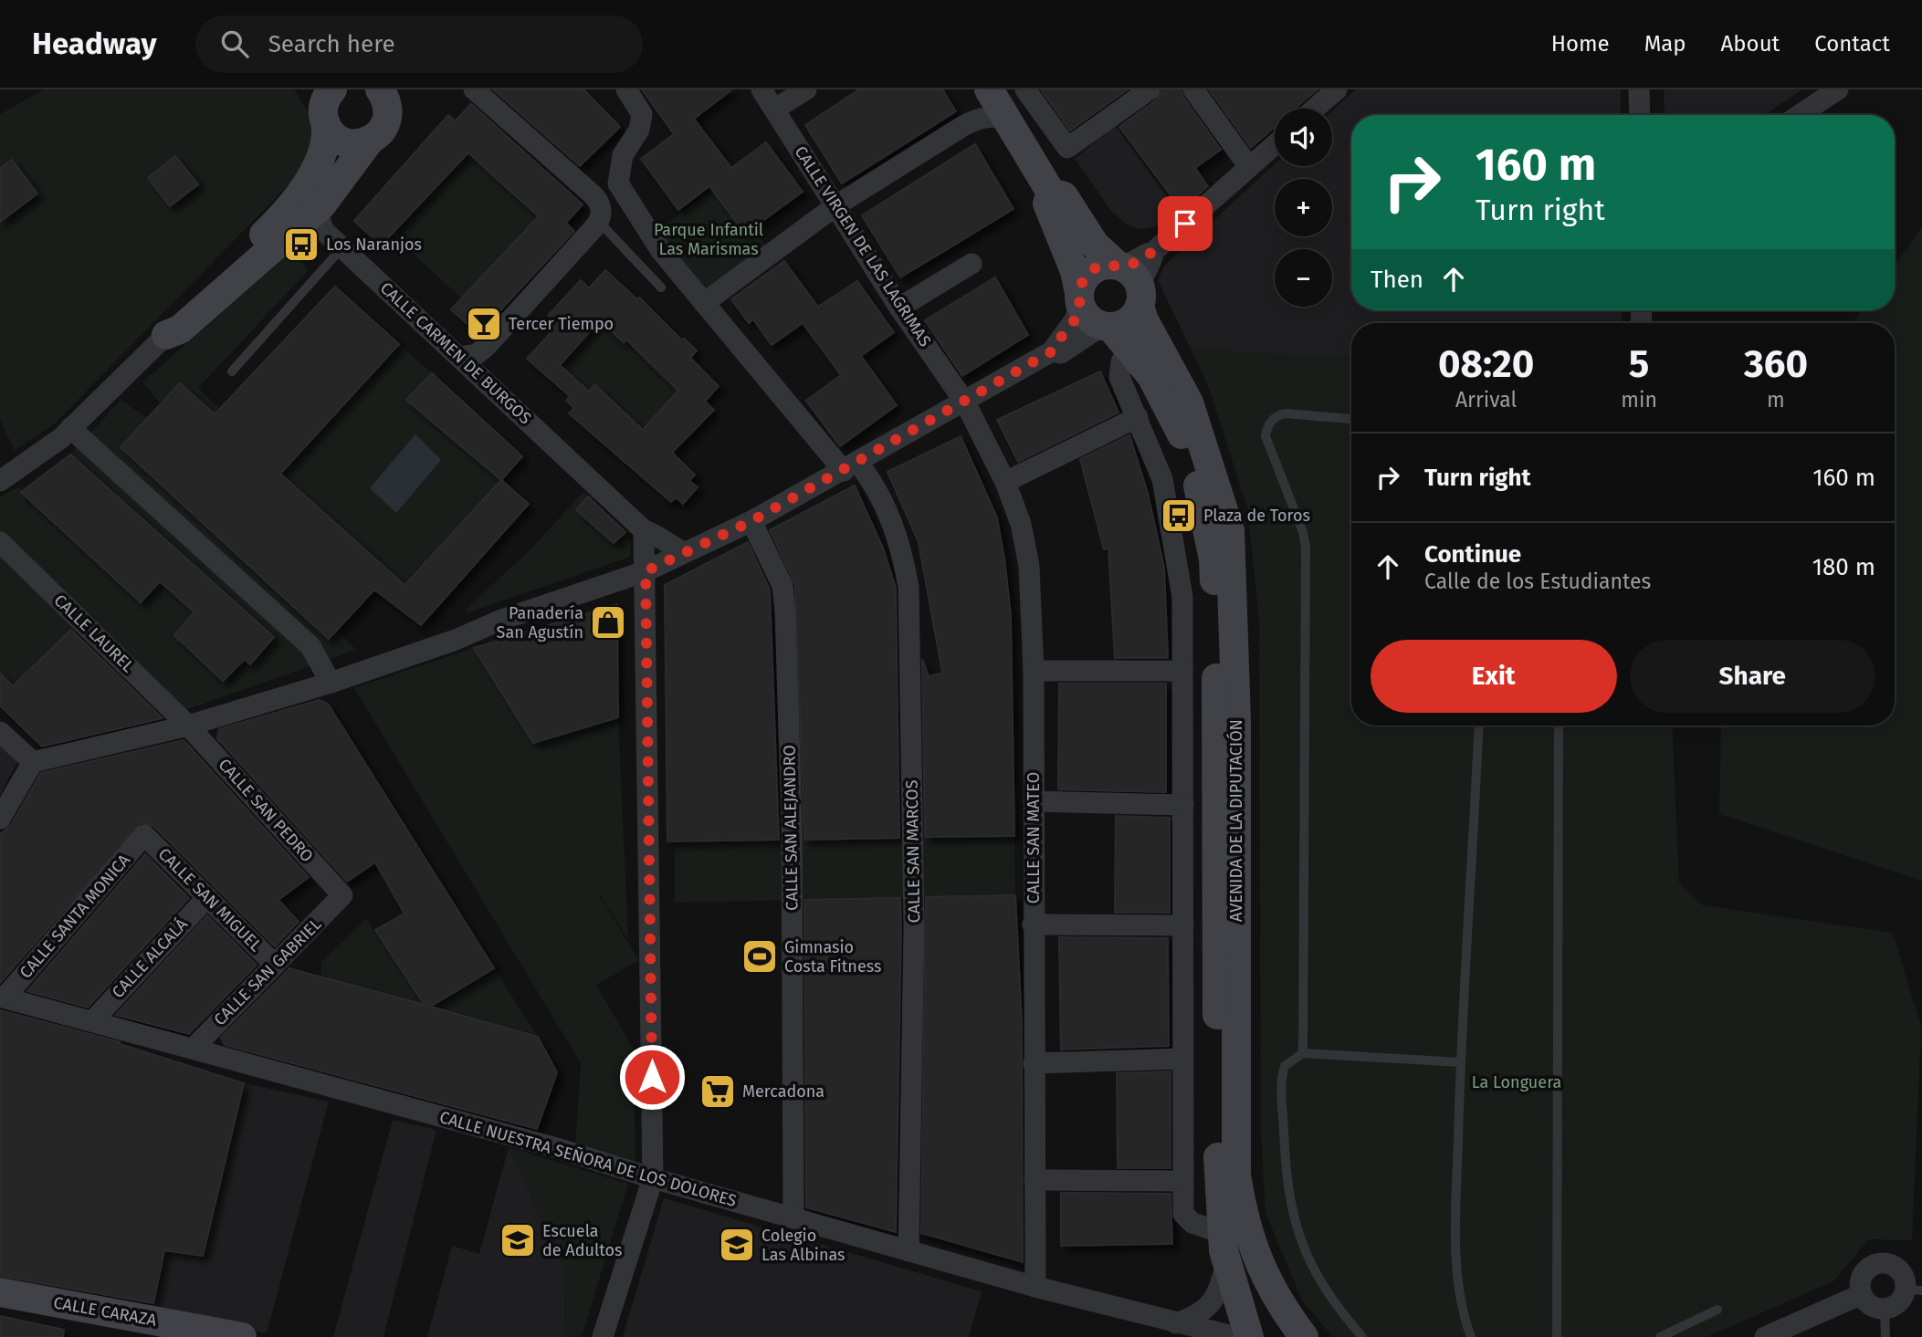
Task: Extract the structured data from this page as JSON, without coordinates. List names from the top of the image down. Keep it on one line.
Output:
{"streets":{"main road":["AVENIDA DE LA DIPUTACIÓN","CALLE CARAZA"],"street":["CALLE VIRGEN DE LAS LAGRIMAS","CALLE CARMEN DE BURGOS","CALLE LAUREL","CALLE SAN PEDRO","CALLE SAN ALEJANDRO","CALLE SAN MATEO","CALLE SAN MARCOS","CALLE SAN MIGUEL","CALLE SANTA MONICA","CALLE ALCALÁ","CALLE SAN GABRIEL","CALLE NUESTRA SEÑORA DE LOS DOLORES"]},"crossings":[["CALLE VIRGEN DE LAS LAGRIMAS","CALLE SAN MATEO"],["CALLE LAUREL","CALLE SAN PEDRO"],["CALLE SAN PEDRO","CALLE SAN GABRIEL"],["CALLE SAN ALEJANDRO","CALLE NUESTRA SEÑORA DE LOS DOLORES"],["CALLE SAN MATEO","CALLE NUESTRA SEÑORA DE LOS DOLORES"],["CALLE SAN MARCOS","CALLE NUESTRA SEÑORA DE LOS DOLORES"],["CALLE SAN MIGUEL","CALLE SANTA MONICA"],["CALLE SAN MIGUEL","CALLE ALCALÁ"],["CALLE SAN MIGUEL","CALLE SAN GABRIEL"],["CALLE SANTA MONICA","CALLE NUESTRA SEÑORA DE LOS DOLORES"],["CALLE ALCALÁ","CALLE NUESTRA SEÑORA DE LOS DOLORES"],["CALLE SAN GABRIEL","CALLE NUESTRA SEÑORA DE LOS DOLORES"]],"parks":["Parque Infantil Las Marismas","La Longuera"],"places":{"bus stop":["Los Naranjos","Plaza de Toros"],"bar":["Tercer Tiempo"],"shop":["Panadería San Agustín"],"sports":["Gimnasio Costa Fitness"],"supermarket":["Mercadona"],"school or university":["Escuela de Adultos","Colegio Las Albinas"]},"page":{"header":"Headway","search":"Search here","nav":["Home","Map","About","Contact"],"map_buttons":["+","−"],"turn":["160 m","Turn right"],"then":"Then","eta":["08:20","Arrival","5","min","360","m"],"list":[{"name":"Turn right","value":"160 m"},{"name":"Continue","note":"Calle de los Estudiantes","value":"180 m"}],"buttons":["Exit","Share"]}}
